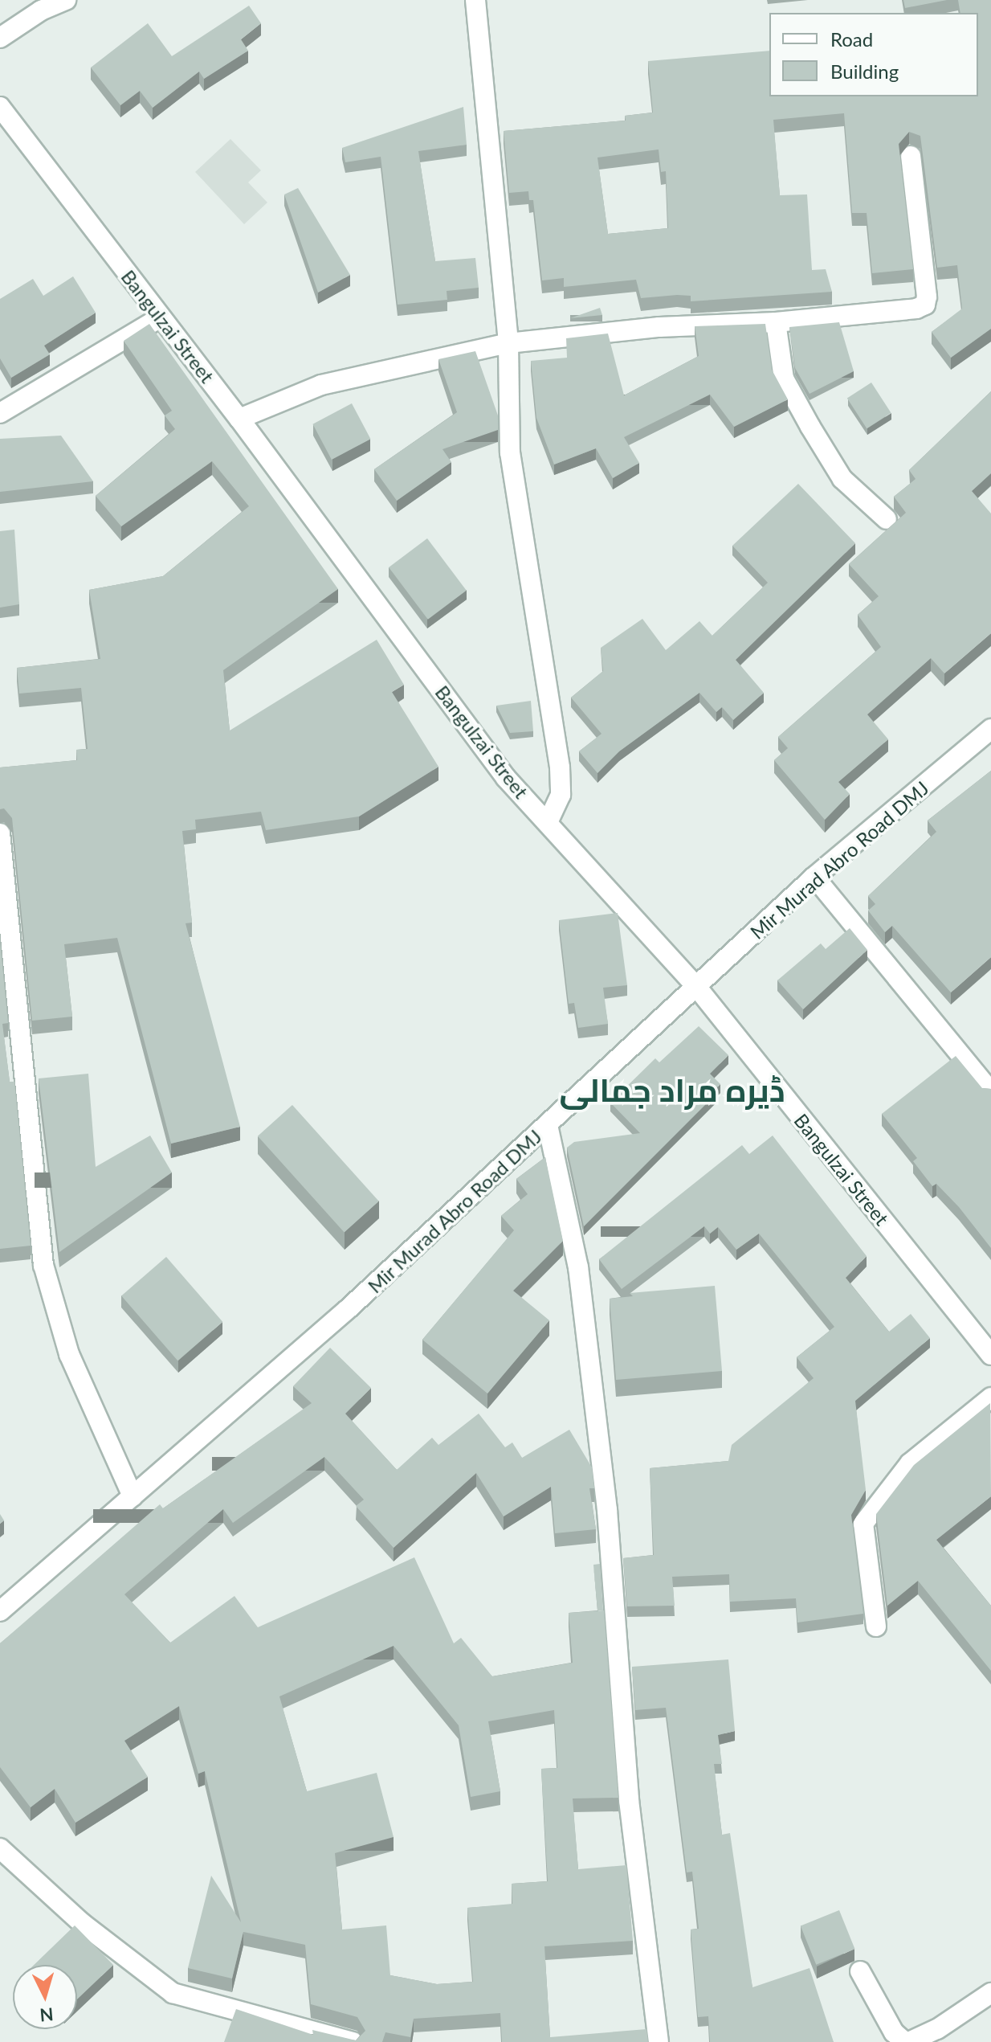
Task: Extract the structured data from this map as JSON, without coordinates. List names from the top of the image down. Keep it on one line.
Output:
{"streets":{"street":["Bangulzai Street","Mir Murad Abro Road DMJ"]},"crossings":[["Bangulzai Street","Mir Murad Abro Road DMJ"]],"districts":["ڈیرہ مراد جمالی"],"legend":["Road","Building"],"north":"bottom"}
